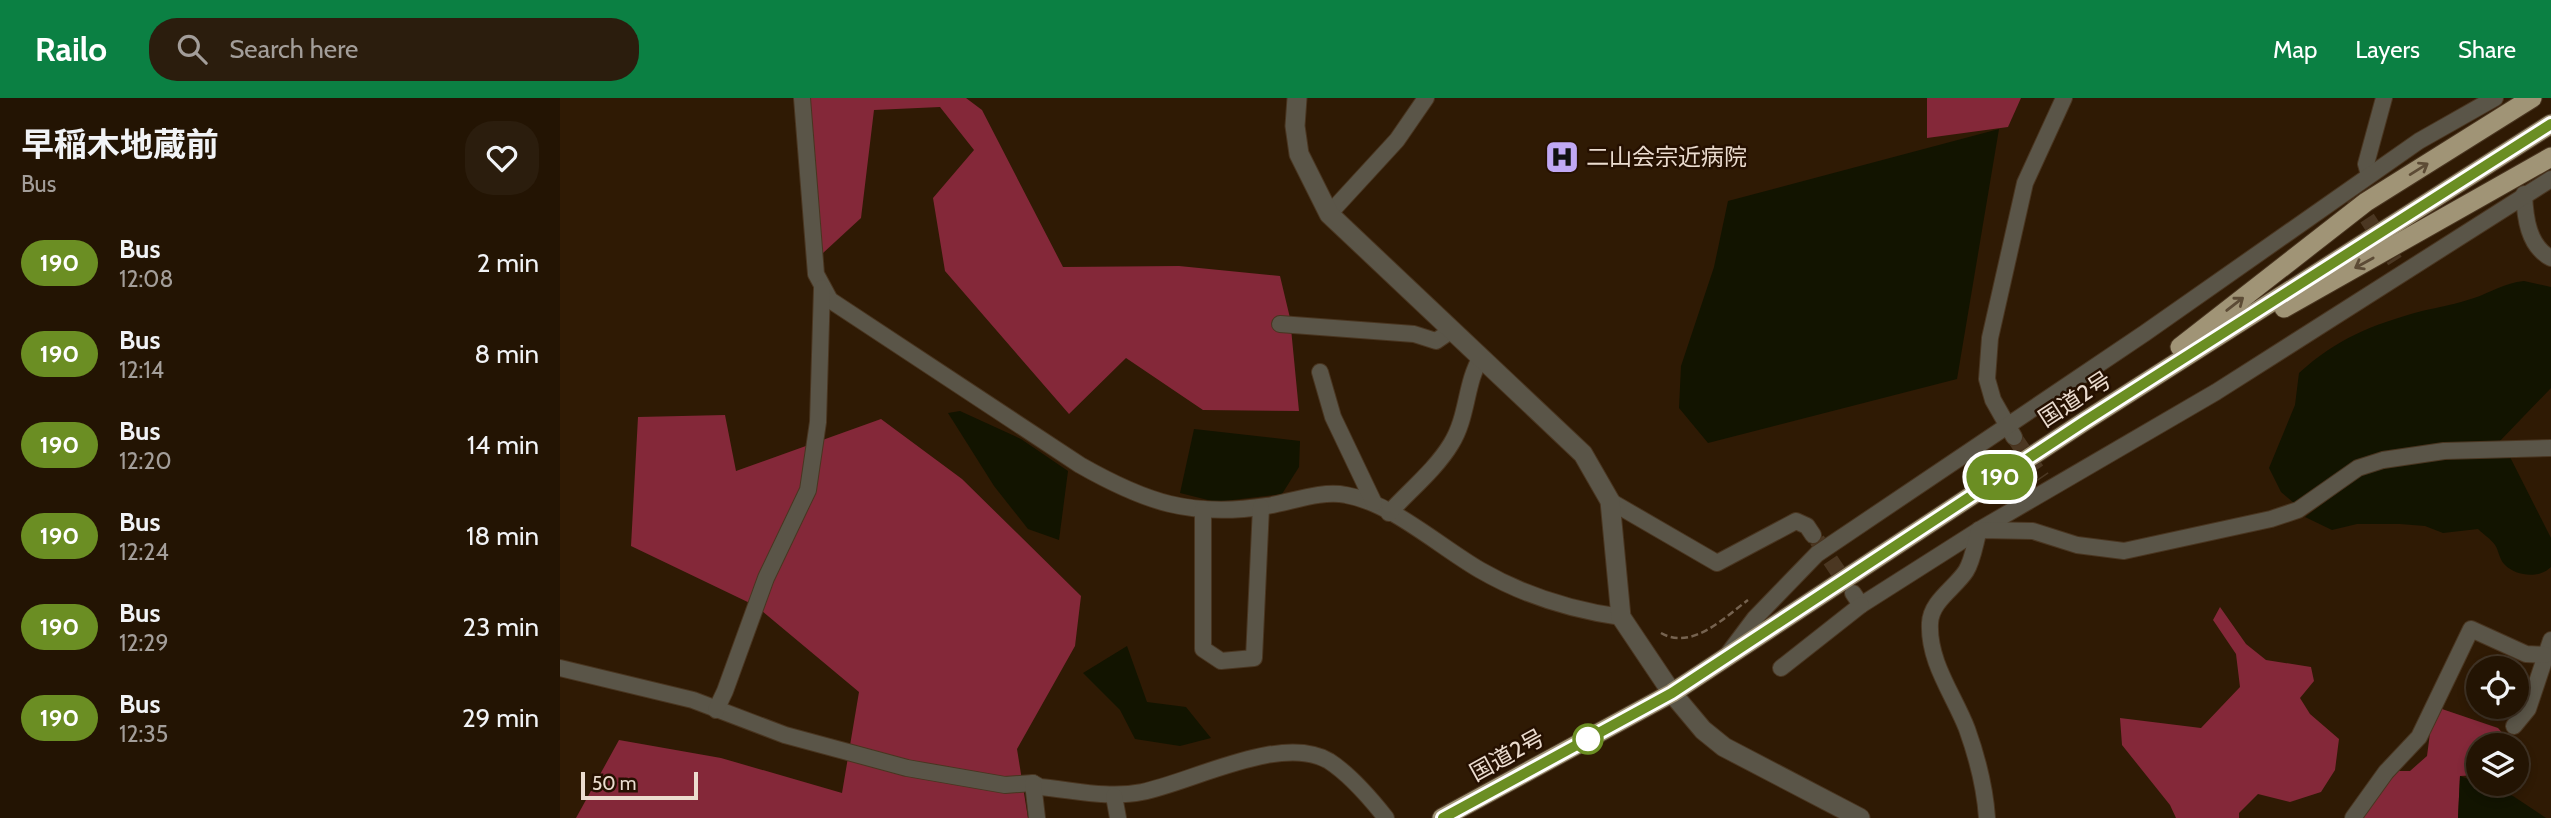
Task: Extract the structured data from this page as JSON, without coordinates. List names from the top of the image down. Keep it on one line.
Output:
{"streets":{"highway":["国道2号"]},"places":{"hospital":["二山会宗近病院"]},"lines":["bus line 190"],"scale_bar":"50 m","page":{"header":"Railo","search":"Search here","nav":["Map","Layers","Share"],"heading":["早稲木地蔵前","Bus"],"on_map":"190","list":[{"mark":"190","name":"Bus","note":"12:08","value":"2 min"},{"mark":"190","name":"Bus","note":"12:14","value":"8 min"},{"mark":"190","name":"Bus","note":"12:20","value":"14 min"},{"mark":"190","name":"Bus","note":"12:24","value":"18 min"},{"mark":"190","name":"Bus","note":"12:29","value":"23 min"},{"mark":"190","name":"Bus","note":"12:35","value":"29 min"}],"scale":"50 m"}}
